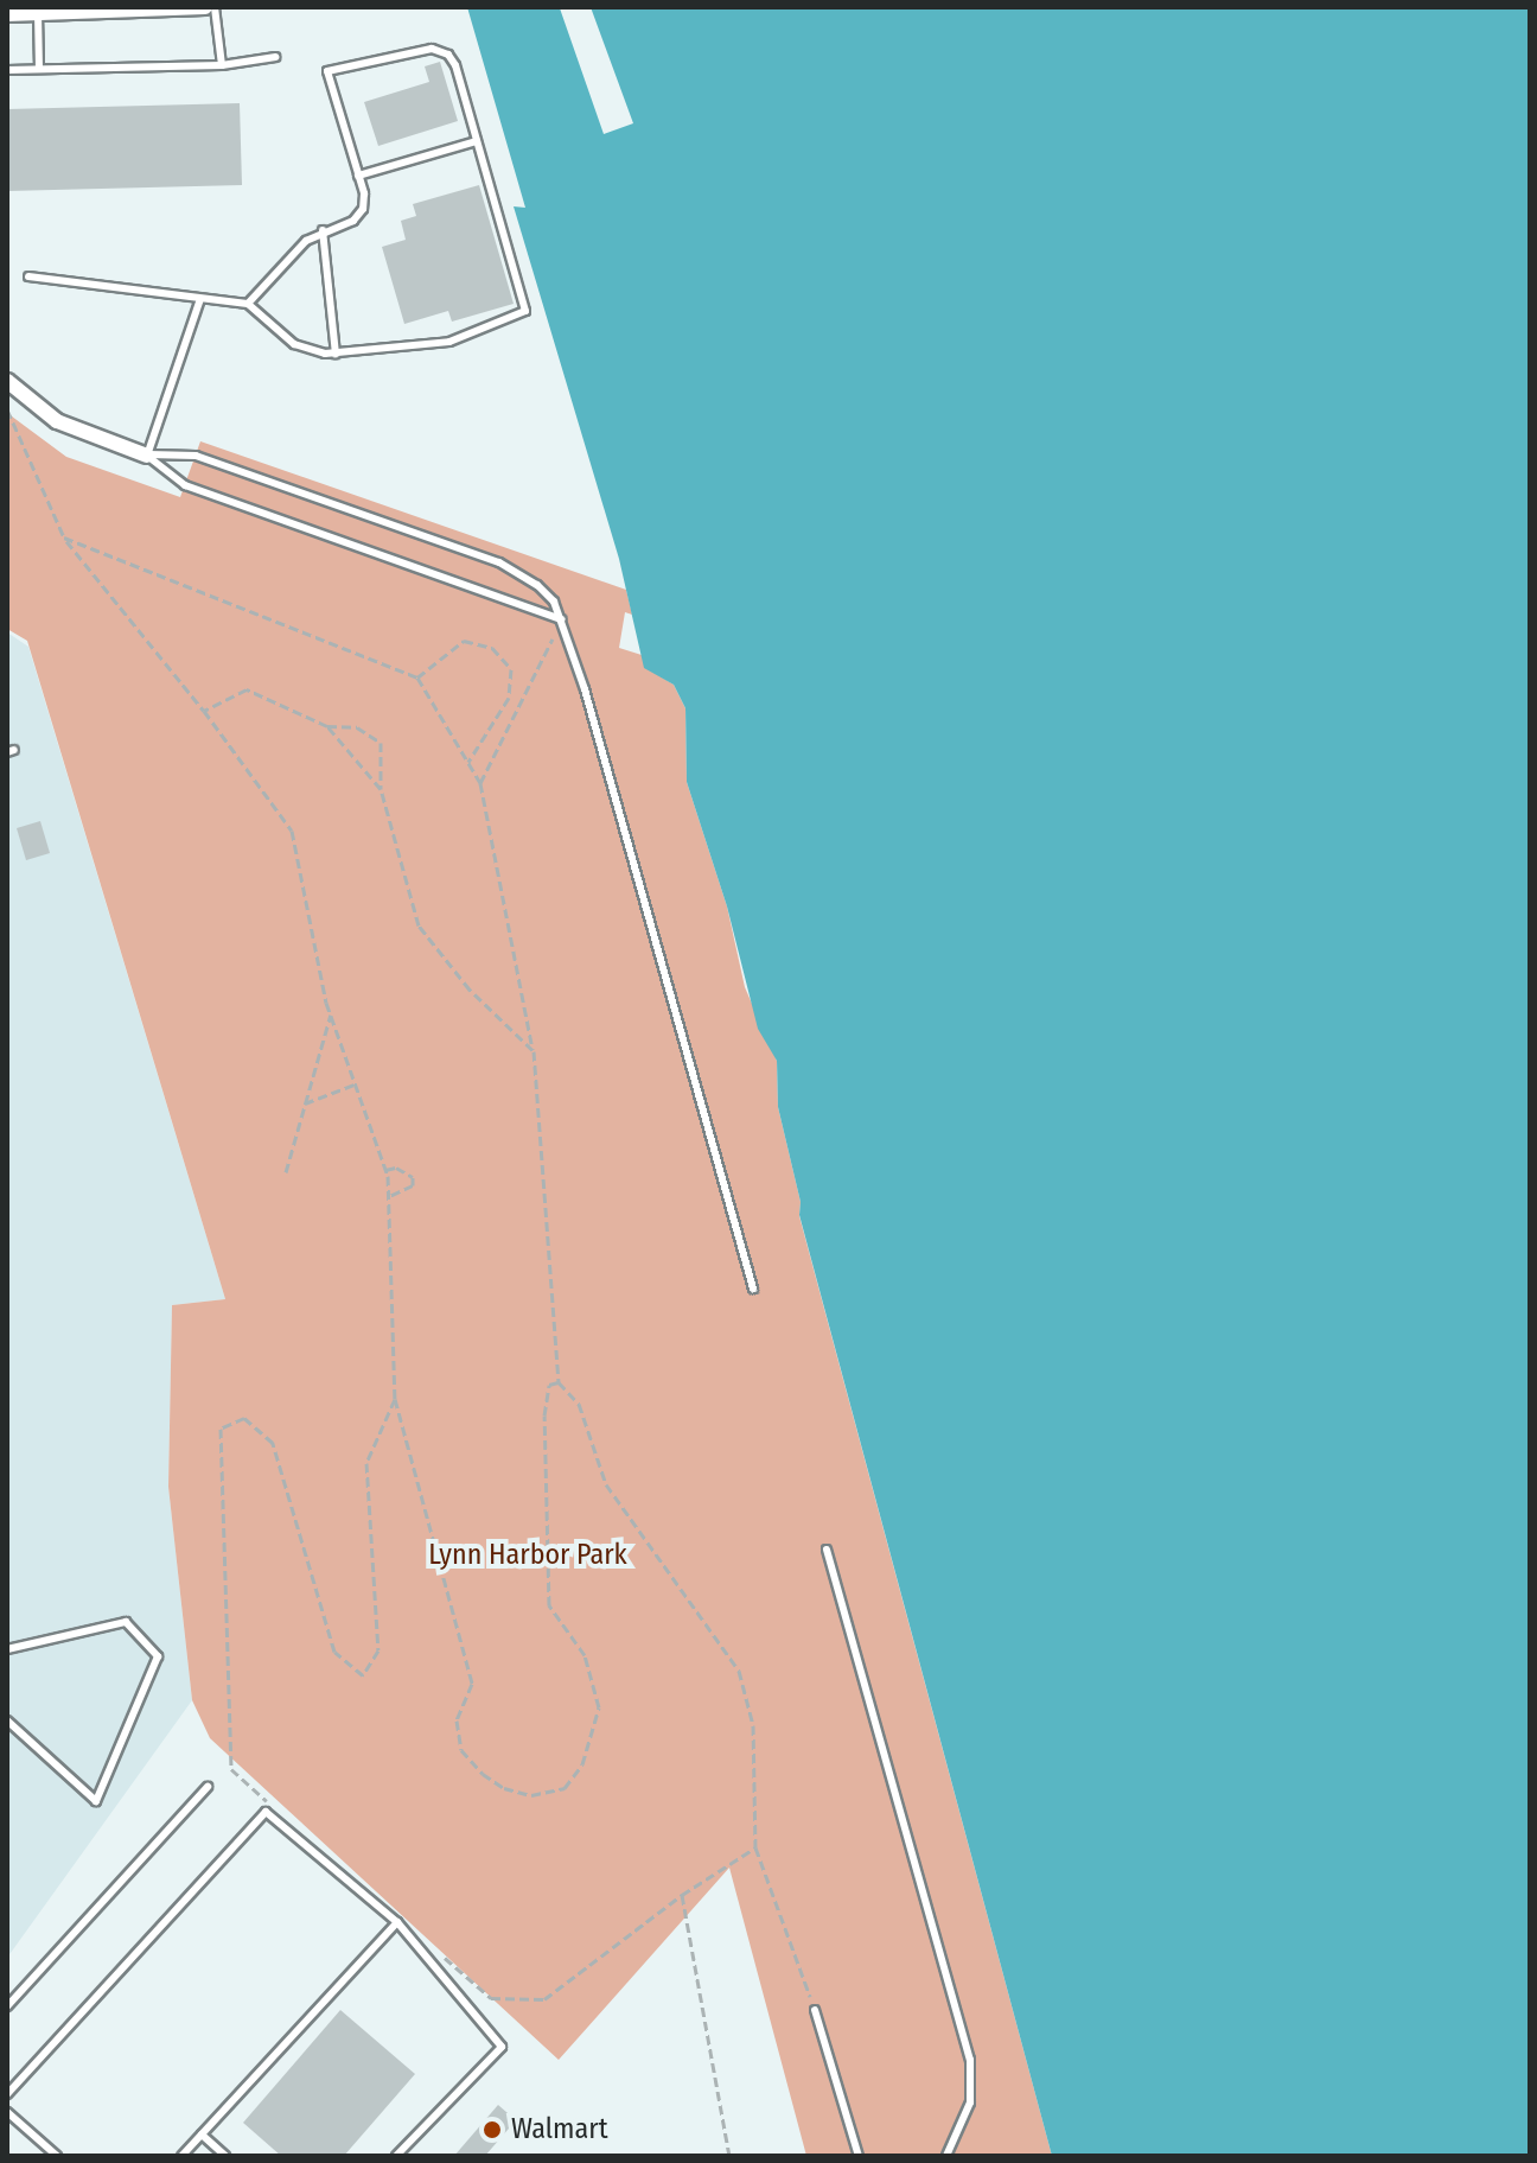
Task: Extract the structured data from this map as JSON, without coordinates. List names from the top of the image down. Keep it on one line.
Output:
{"parks":["Lynn Harbor Park"],"places":["Walmart"]}
